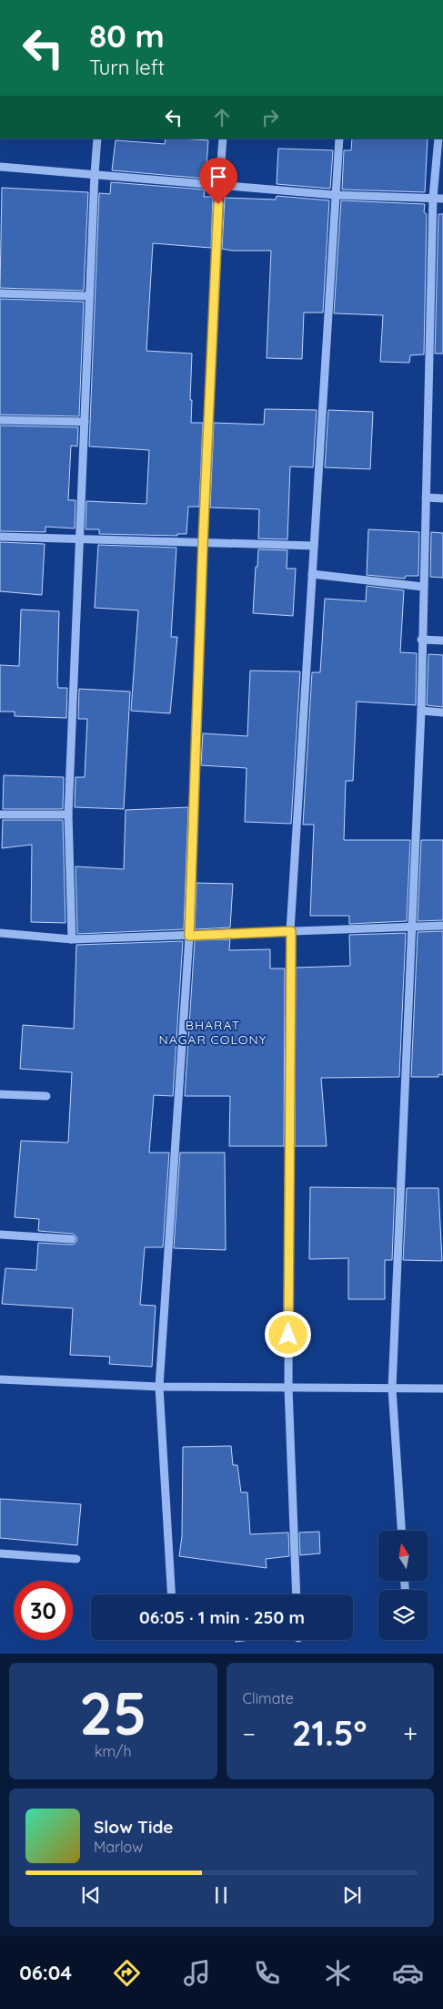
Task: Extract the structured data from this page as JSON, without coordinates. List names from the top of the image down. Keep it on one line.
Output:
{"districts":["BHARAT NAGAR COLONY"],"north":"top","page":{"turn":["80 m","Turn left"],"limit":"30","trip":"06:05 · 1 min · 250 m","tile":[["25","km/h"],"Climate"],"heat":["−","21.5°","+"],"song":["Slow Tide","Marlow"],"tabs":"06:04"}}
